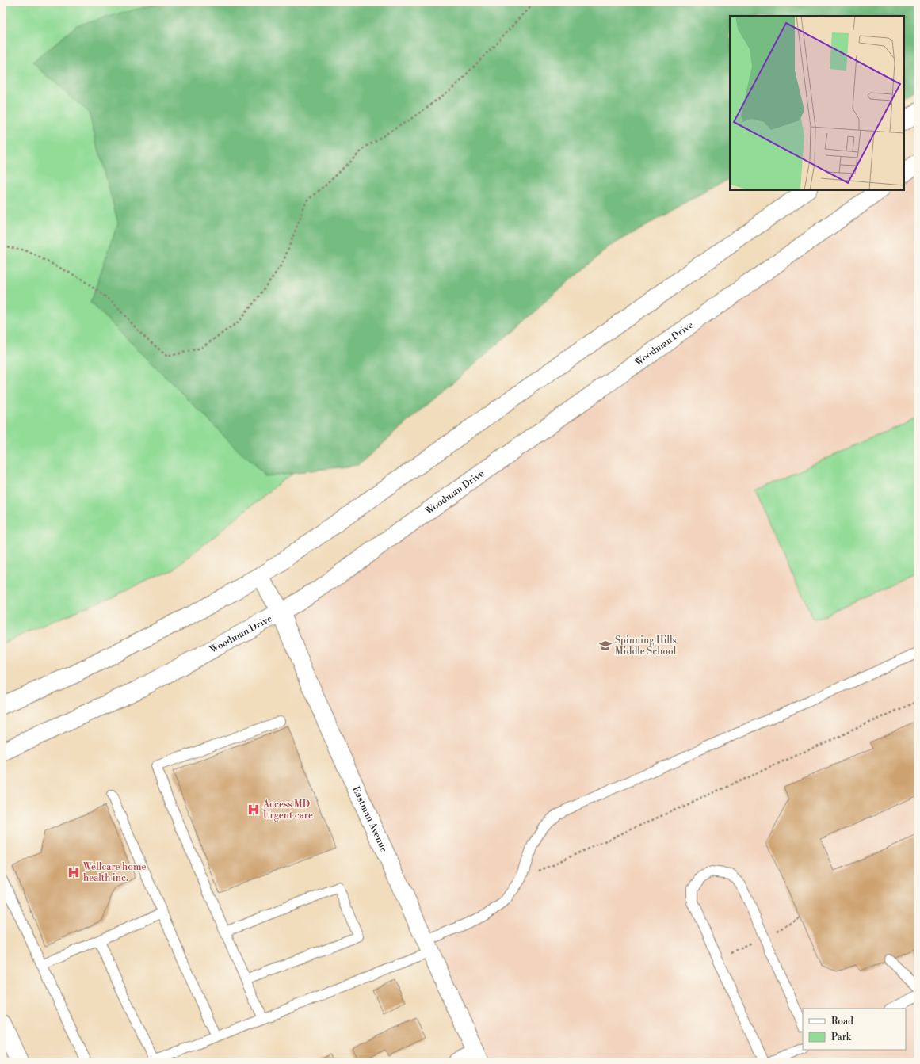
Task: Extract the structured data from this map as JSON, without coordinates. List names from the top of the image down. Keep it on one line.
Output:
{"streets":{"main road":["Woodman Drive","Eastman Avenue"]},"crossings":[["Woodman Drive","Eastman Avenue"]],"places":{"school or university":["Spinning Hills Middle School"],"hospital":["Access MD Urgent care","Wellcare home health inc."]},"legend":["Road","Park"]}
